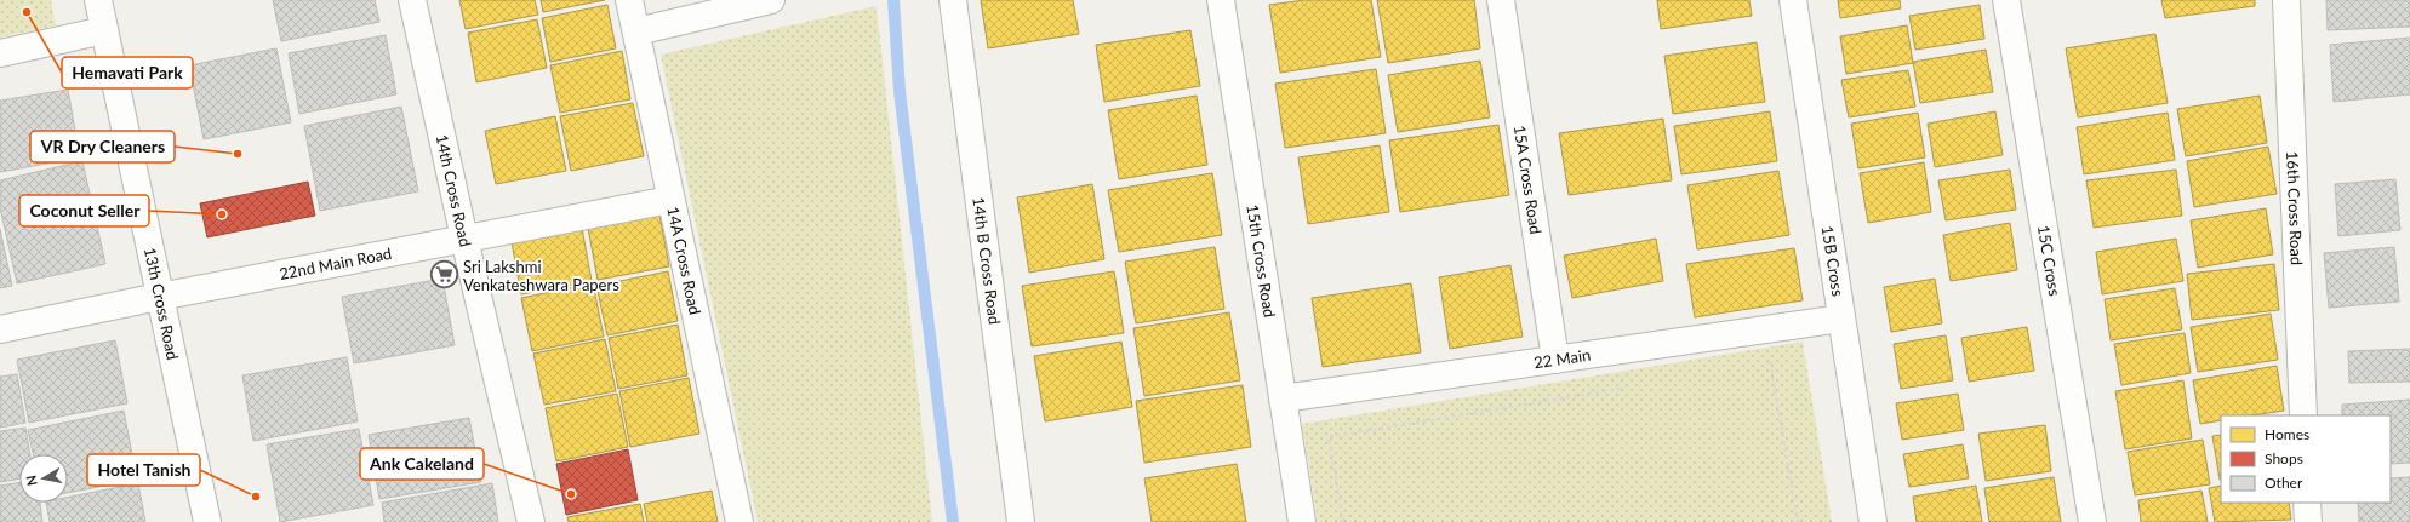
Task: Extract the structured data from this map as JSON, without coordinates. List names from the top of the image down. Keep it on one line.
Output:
{"streets":{"street":["15A Cross Road","14th Cross Road","16th Cross Road","14th B Cross Road","15th Cross Road","15B Cross","14A Cross Road","15C Cross","22nd Main Road","13th Cross Road","22 Main"]},"crossings":[["15A Cross Road","22 Main"],["14th Cross Road","22nd Main Road"],["15th Cross Road","22 Main"],["15B Cross","22 Main"],["14A Cross Road","22nd Main Road"],["22nd Main Road","13th Cross Road"]],"places":{"other":["Hemavati Park","VR Dry Cleaners","Coconut Seller","Ank Cakeland","Hotel Tanish"],"supermarket":["Sri Lakshmi Venkateshwara Papers"]},"legend":["Homes","Shops","Other"],"north":"left"}
